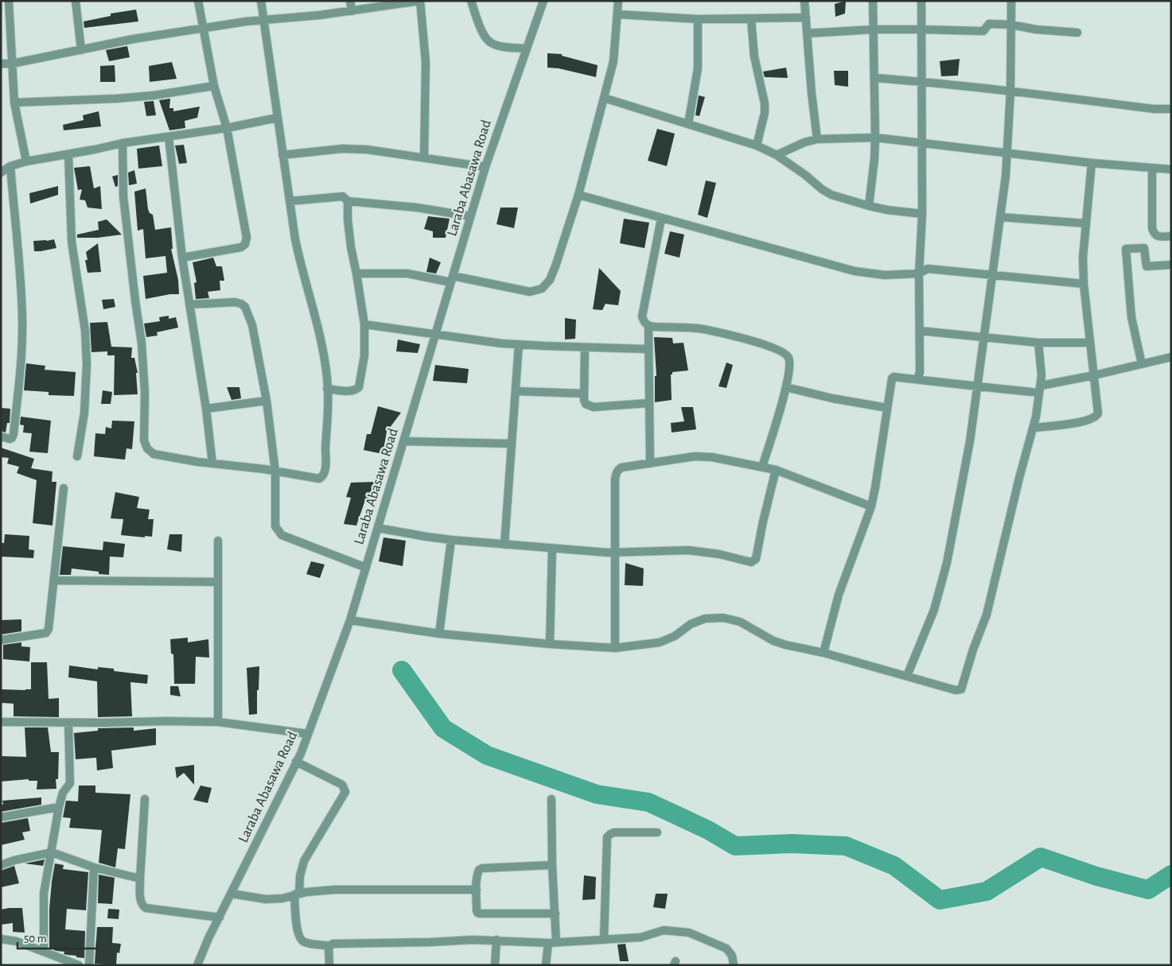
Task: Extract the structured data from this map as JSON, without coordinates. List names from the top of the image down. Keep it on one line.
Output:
{"streets":{"street":["Laraba Abasawa Road"]},"scale_bar":"50 m"}
